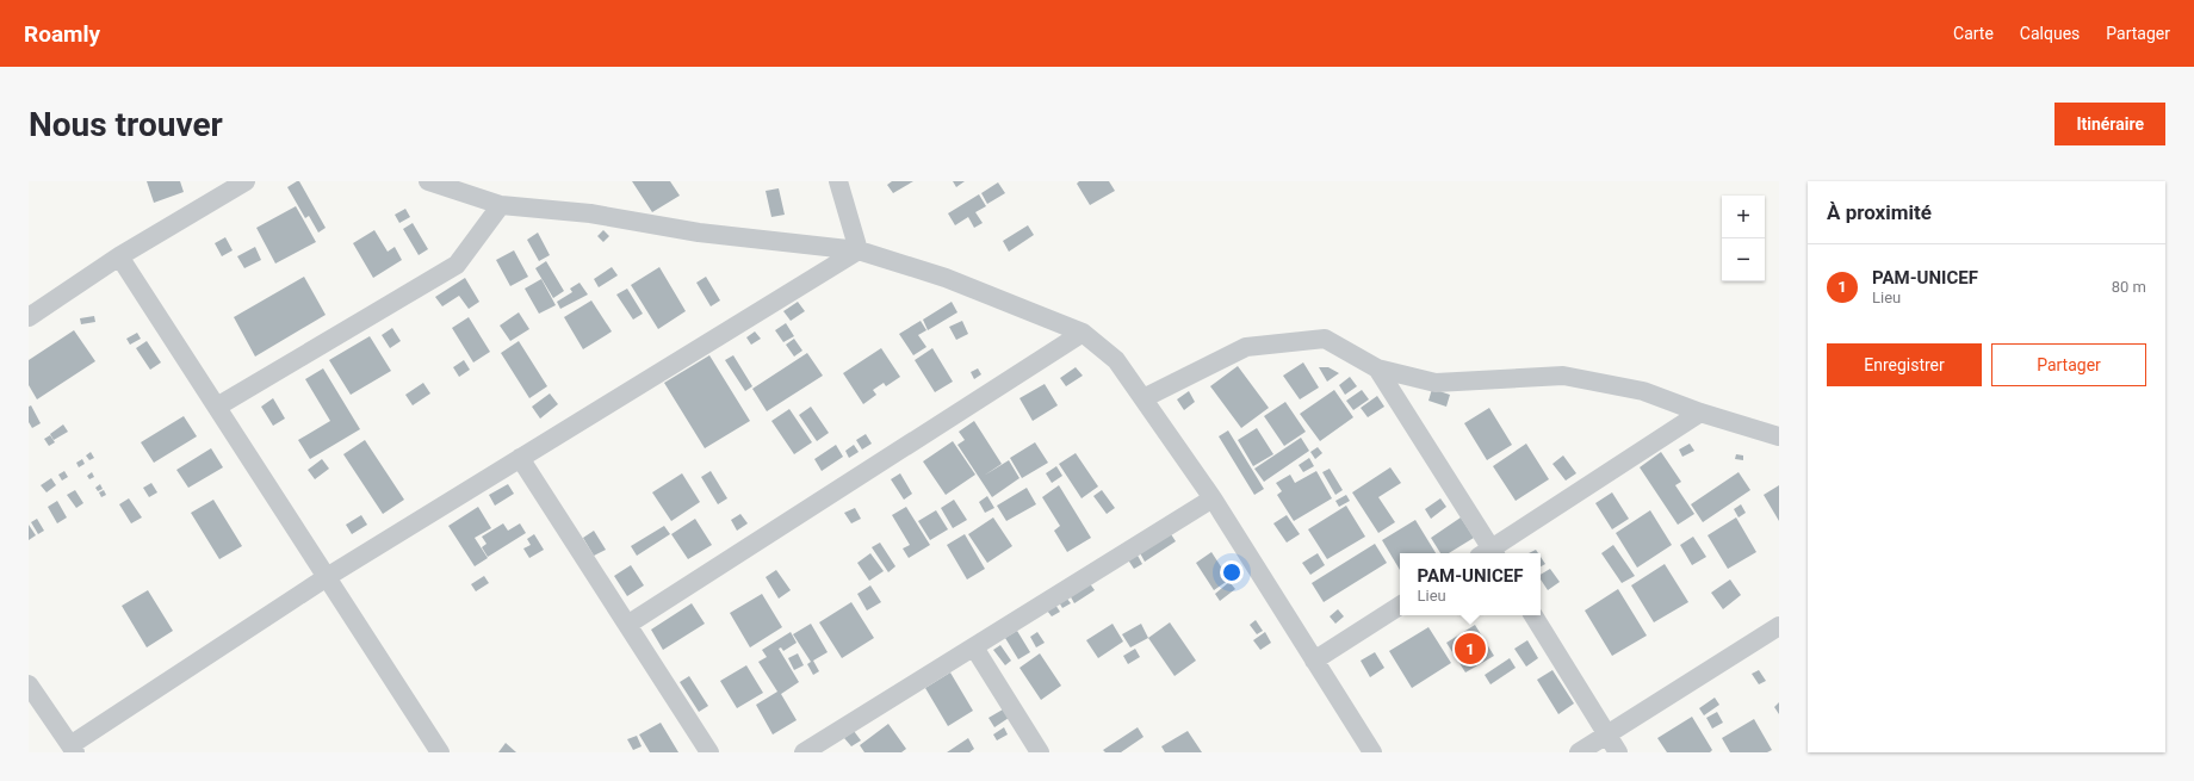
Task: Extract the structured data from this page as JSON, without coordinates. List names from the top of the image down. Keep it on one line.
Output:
{"page":{"header":"Roamly","nav":["Carte","Calques","Partager"],"buttons":["Itinéraire",["Enregistrer","Partager"]],"title":"Nous trouver","heading":"À proximité","map_buttons":["+","−"],"list":[{"mark":"1","name":"PAM-UNICEF","note":"Lieu","value":"80 m"}],"popup":["PAM-UNICEF","Lieu"],"pins":"1"}}
